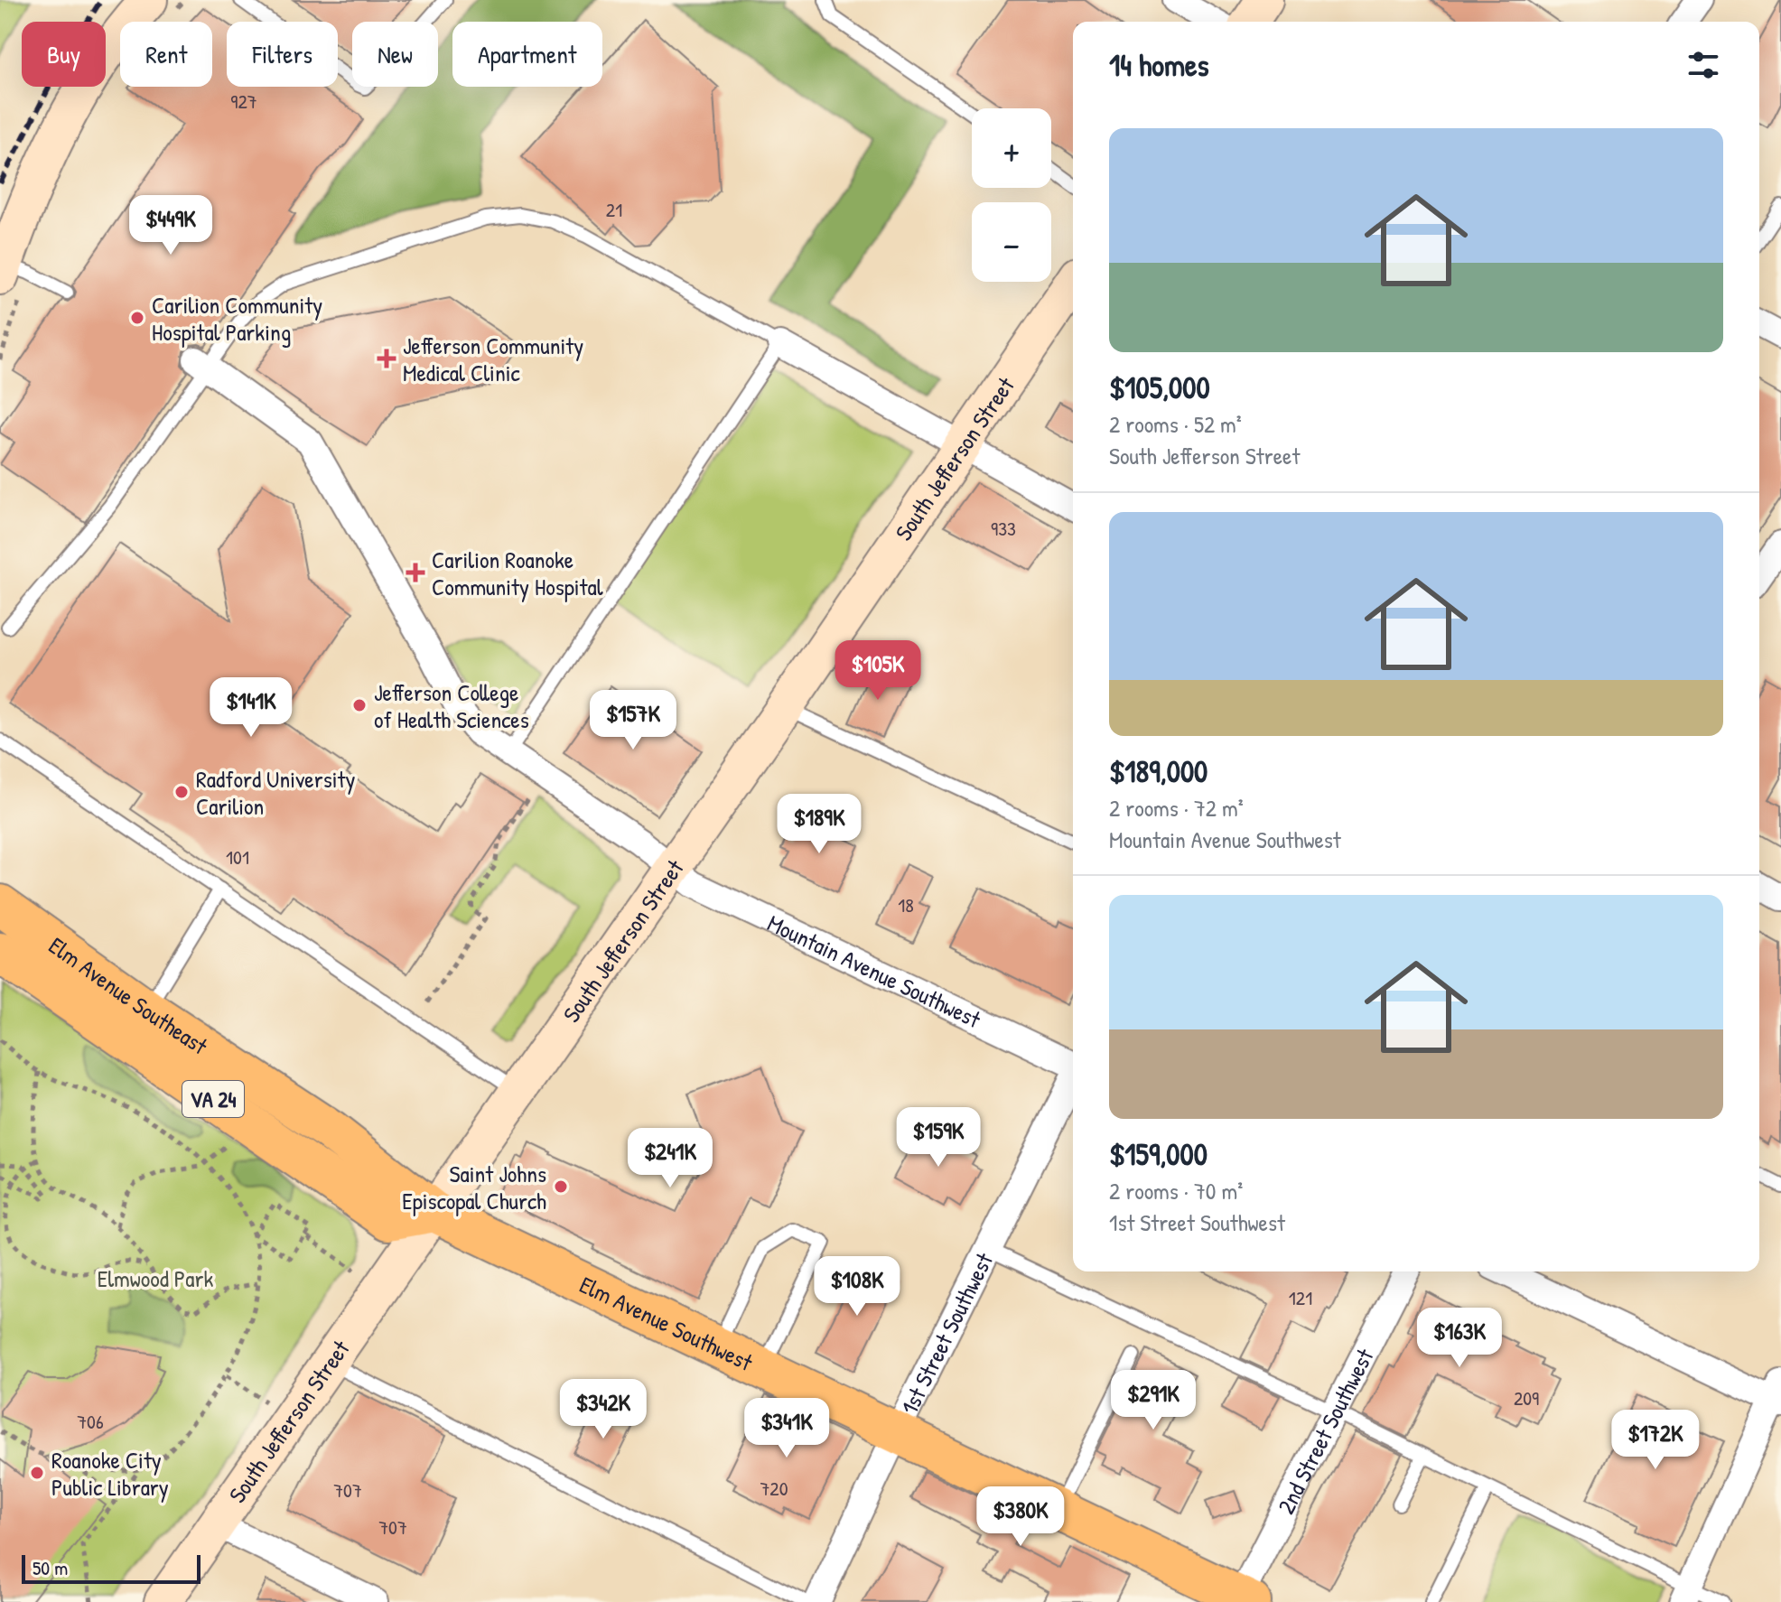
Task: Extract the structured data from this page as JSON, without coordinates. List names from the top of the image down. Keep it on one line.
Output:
{"streets":{"main road":["South Jefferson Street","Elm Avenue Southeast","VA 24","Elm Avenue Southwest"],"street":["Mountain Avenue Southwest","1st Street Southwest","2nd Street Southwest"]},"crossings":[["South Jefferson Street","Mountain Avenue Southwest"],["South Jefferson Street","Elm Avenue Southeast"],["South Jefferson Street","Elm Avenue Southwest"],["Elm Avenue Southeast","Elm Avenue Southwest"],["Elm Avenue Southwest","1st Street Southwest"],["Elm Avenue Southwest","2nd Street Southwest"]],"parks":["Elmwood Park"],"places":{"other":["Carilion Community Hospital Parking","Jefferson College of Health Sciences","Radford University Carilion","Saint Johns Episcopal Church","Roanoke City Public Library"],"health":["Jefferson Community Medical Clinic","Carilion Roanoke Community Hospital"]},"house_numbers":["927","21","933","101","18","121","209","706","720","707","707"],"scale_bar":"50 m","page":{"chip":["Buy","Rent","Filters","New","Apartment"],"heading":"14 homes","map_buttons":["+","−"],"list":[{"name":"$105,000","note":"2 rooms · 52 m² · South Jefferson Street"},{"name":"$189,000","note":"2 rooms · 72 m² · Mountain Avenue Southwest"},{"name":"$159,000","note":"2 rooms · 70 m² · 1st Street Southwest"}],"price":["$449K","$105K","$141K","$157K","$189K","$159K","$241K","$108K","$163K","$291K","$342K","$341K","$172K","$380K"],"scale":"50 m"}}
